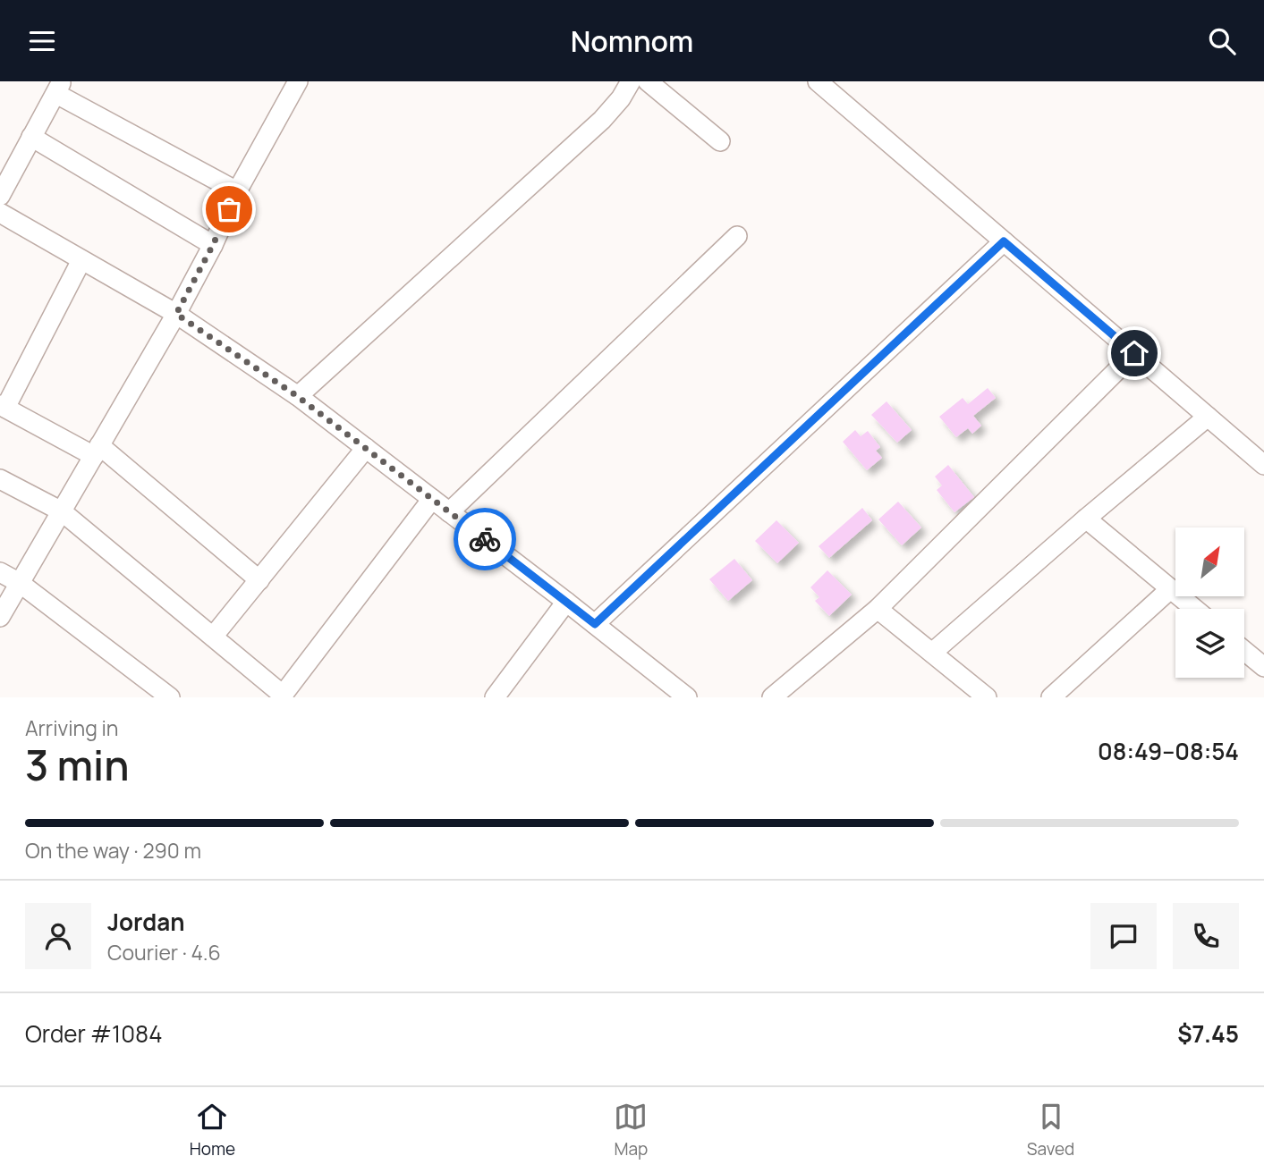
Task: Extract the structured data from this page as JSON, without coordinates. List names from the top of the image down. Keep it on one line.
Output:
{"north":"top right","page":{"header":"Nomnom","heading":["3 min","Arriving in","08:49–08:54"],"panel":["Jordan","Courier · 4.6","Order #1084","$7.45"],"bar":"On the way · 290 m","tabs":["Home","Map","Saved"]}}
